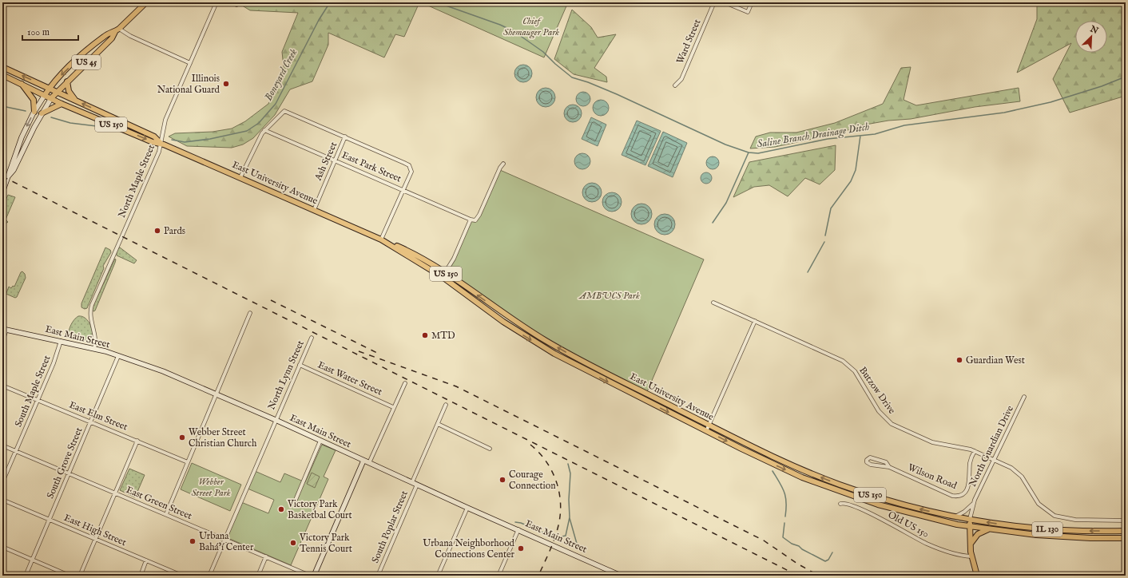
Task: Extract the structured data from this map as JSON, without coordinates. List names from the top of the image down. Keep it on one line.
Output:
{"streets":{"main road":["US 45","US 150","East University Avenue","East Main Street","IL 130"],"street":["Ward Street","Ash Street","East Park Street","North Maple Street","North Lynn Street","East Water Street","Butzow Drive","South Maple Street","East Elm Street","North Guardian Drive","South Grove Street","Wilson Road","East Green Street","Old US 150","South Poplar Street","East High Street"]},"crossings":[["US 45","East University Avenue"],["Ash Street","East Park Street"],["Ash Street","East University Avenue"],["North Maple Street","East University Avenue"],["North Maple Street","East Main Street"],["East University Avenue","North Guardian Drive"],["East University Avenue","IL 130"],["East Main Street","North Lynn Street"],["East Main Street","South Maple Street"],["East Main Street","South Grove Street"],["East Main Street","South Poplar Street"],["North Lynn Street","East Water Street"],["North Lynn Street","East Green Street"],["Butzow Drive","North Guardian Drive"],["Butzow Drive","Wilson Road"],["South Maple Street","East Elm Street"],["South Maple Street","East Green Street"],["East Elm Street","South Grove Street"],["North Guardian Drive","IL 130"],["South Grove Street","East Green Street"],["South Grove Street","East High Street"]],"water":["Boneyard Creek","Saline Branch Drainage Ditch"],"parks":["Chief Shemauger Park","AMBUCS Park","Webber Street Park"],"places":["Illinois National Guard","Pards","MTD","Guardian West","Webber Street Christian Church","Courage Connection","Victory Park Basketbal Court","Urbana Bahá'í Center","Victory Park Tennis Court","Urbana Neighborhood Connections Center"],"scale_bar":"100 m","north":"top right"}
